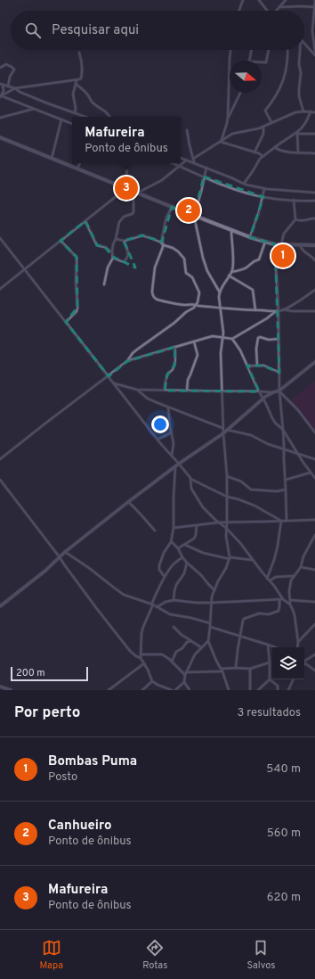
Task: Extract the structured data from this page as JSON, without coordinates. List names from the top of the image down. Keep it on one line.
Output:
{"scale_bar":"200 m","north":"right","page":{"search":"Pesquisar aqui","popup":["Mafureira","Ponto de ônibus"],"pins":["3","2","1"],"scale":"200 m","heading":["Por perto","3 resultados"],"list":[{"mark":"1","name":"Bombas Puma","note":"Posto","value":"540 m"},{"mark":"2","name":"Canhueiro","note":"Ponto de ônibus","value":"560 m"},{"mark":"3","name":"Mafureira","note":"Ponto de ônibus","value":"620 m"}],"nav":["Mapa","Rotas","Salvos"]}}
